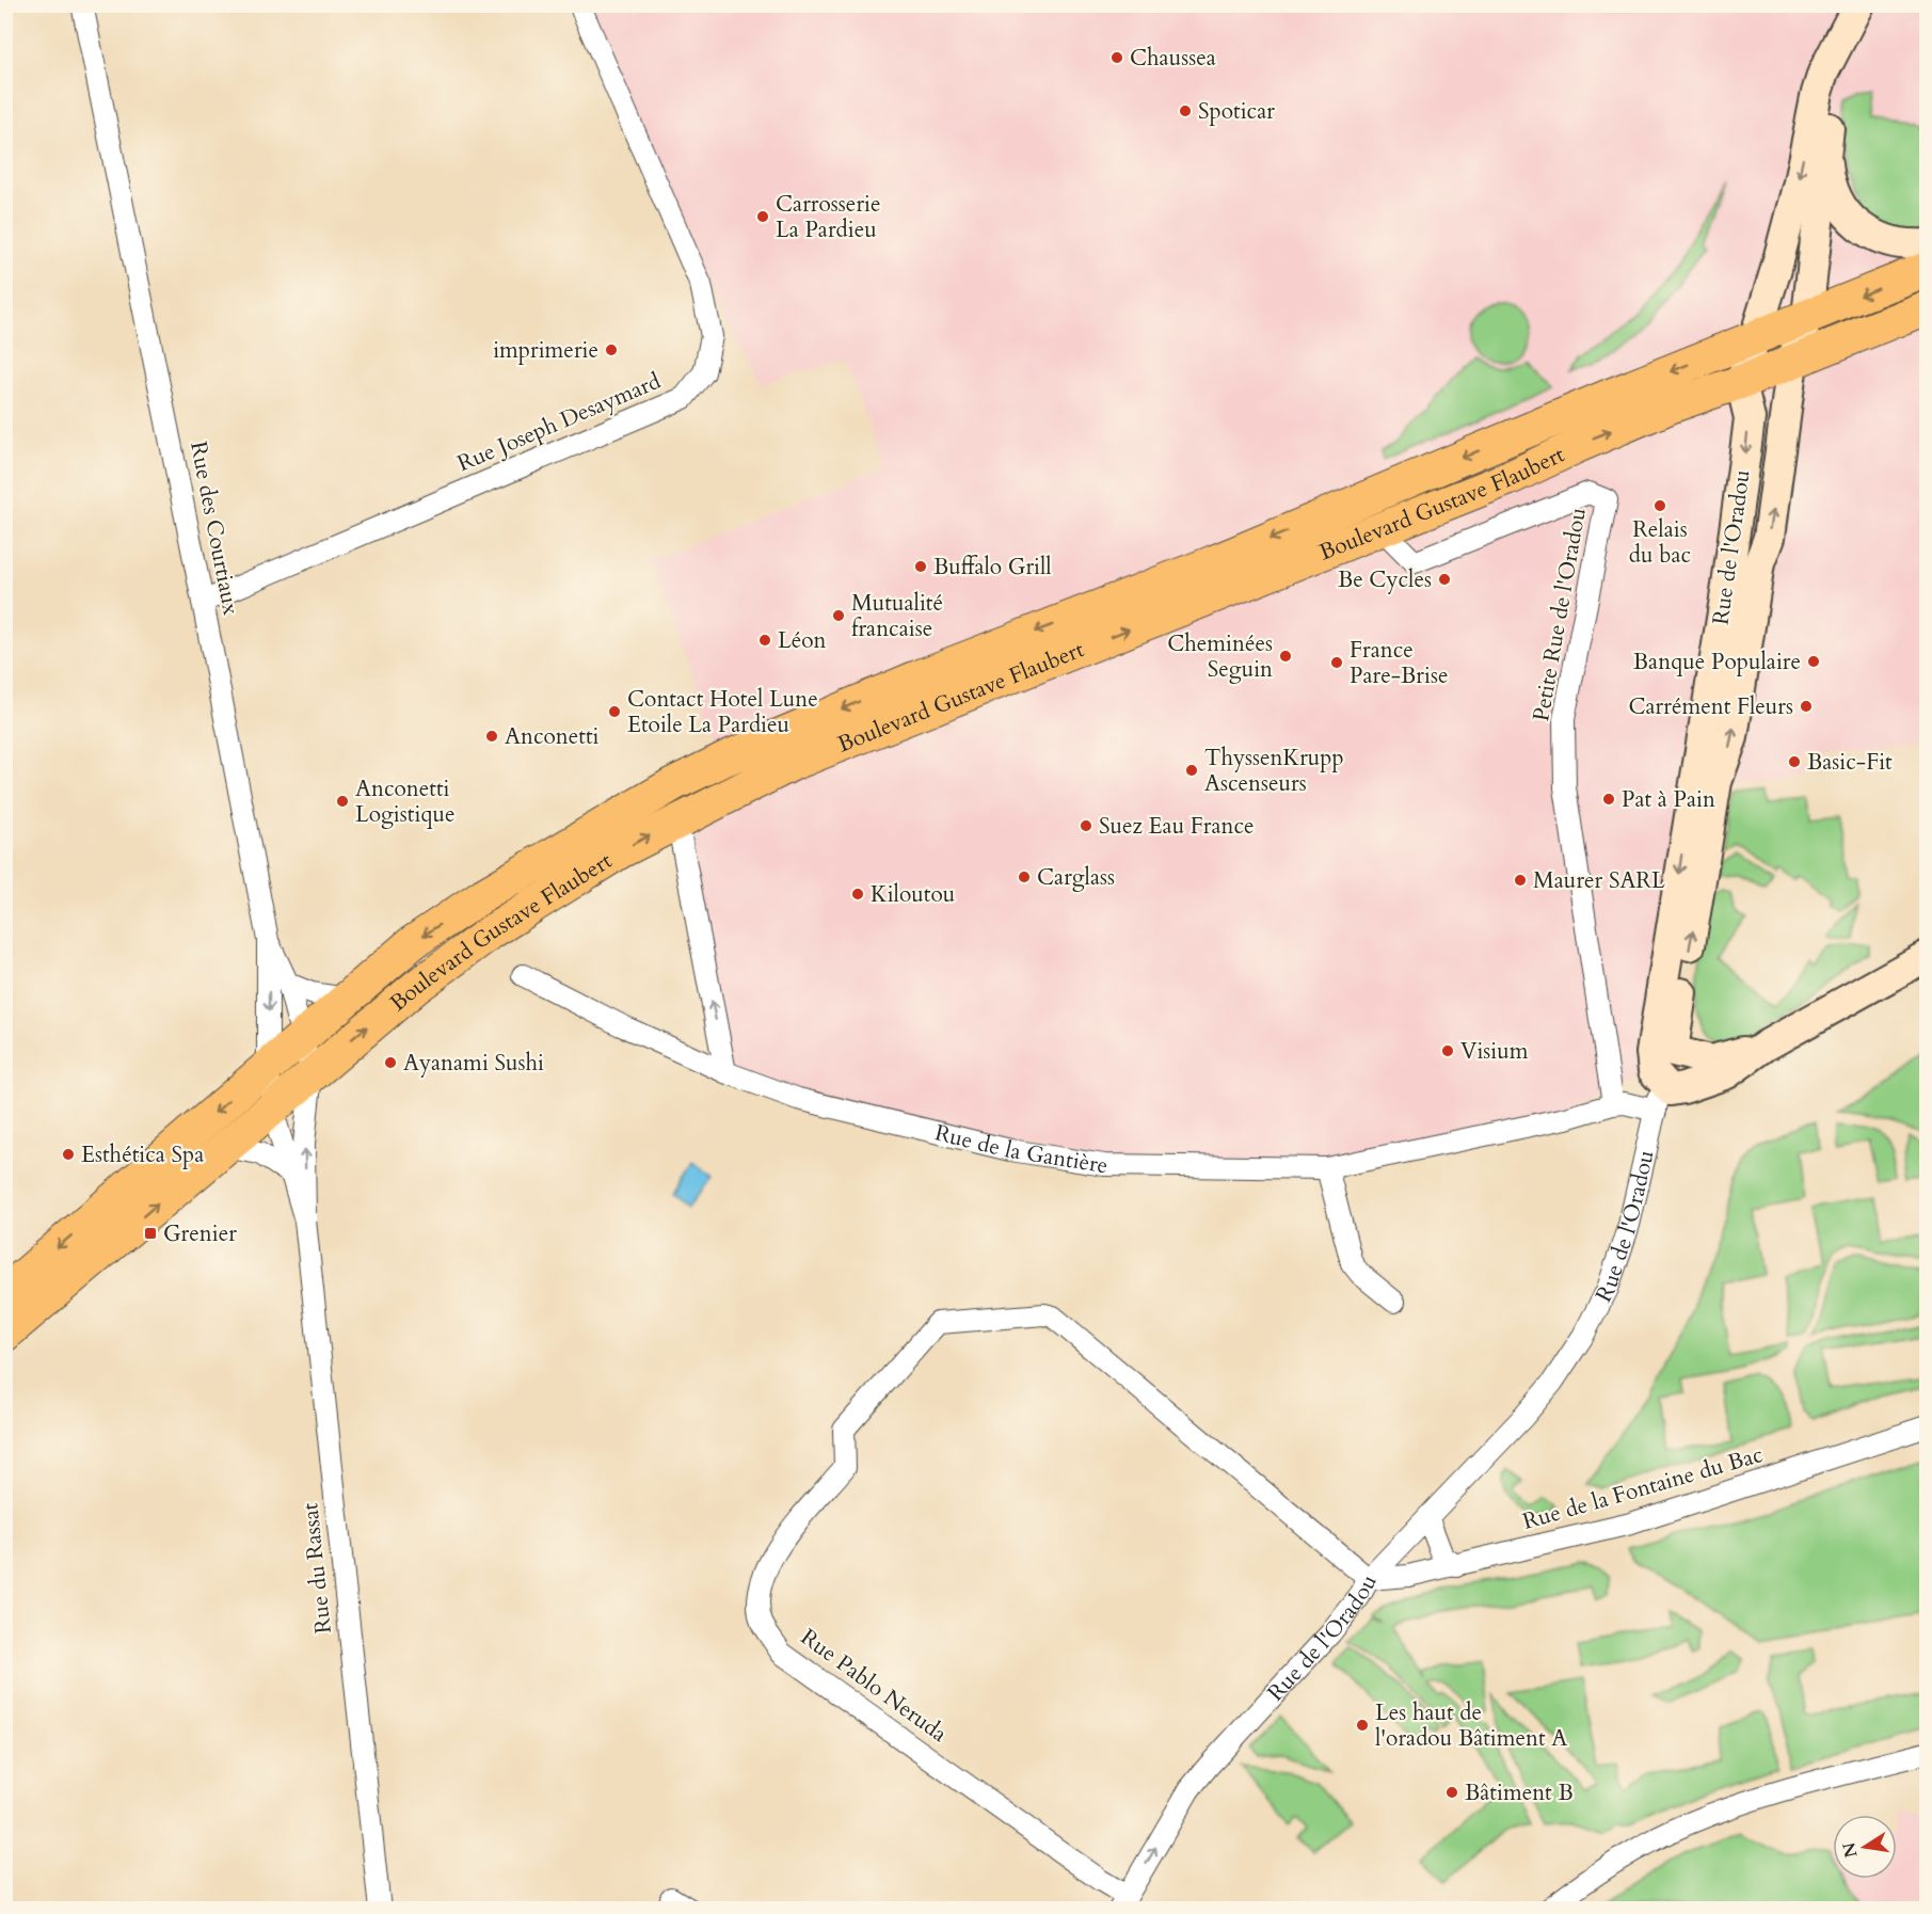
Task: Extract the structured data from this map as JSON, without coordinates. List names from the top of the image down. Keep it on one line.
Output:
{"streets":{"main road":["Boulevard Gustave Flaubert","Rue de l'Oradou"],"street":["Rue Joseph Desaymard","Rue des Courtiaux","Petite Rue de l'Oradou","Rue de la Gantière","Rue de la Fontaine du Bac","Rue du Rassat","Rue Pablo Neruda"]},"crossings":[["Rue Joseph Desaymard","Rue des Courtiaux"],["Boulevard Gustave Flaubert","Rue des Courtiaux"],["Boulevard Gustave Flaubert","Rue de l'Oradou"],["Boulevard Gustave Flaubert","Petite Rue de l'Oradou"],["Boulevard Gustave Flaubert","Rue du Rassat"],["Rue des Courtiaux","Rue du Rassat"],["Rue de l'Oradou","Rue de la Fontaine du Bac"],["Rue de l'Oradou","Rue Pablo Neruda"],["Petite Rue de l'Oradou","Rue de la Gantière"],["Rue de la Fontaine du Bac","Rue Pablo Neruda"]],"places":{"other":["Chaussea","Spoticar","Carrosserie La Pardieu","imprimerie","Relais du bac","Buffalo Grill","Be Cycles","Mutualité francaise","Léon","Cheminées Seguin","Banque Populaire","France Pare-Brise","Carrément Fleurs","Contact Hotel Lune Etoile La Pardieu","Anconetti","Basic-Fit","ThyssenKrupp Ascenseurs","Pat à Pain","Anconetti Logistique","Suez Eau France","Carglass","Maurer SARL","Kiloutou","Visium","Ayanami Sushi","Esthética Spa","Les haut de l'oradou Bâtiment A","Bâtiment B"],"transit":["Grenier"]},"north":"left"}
